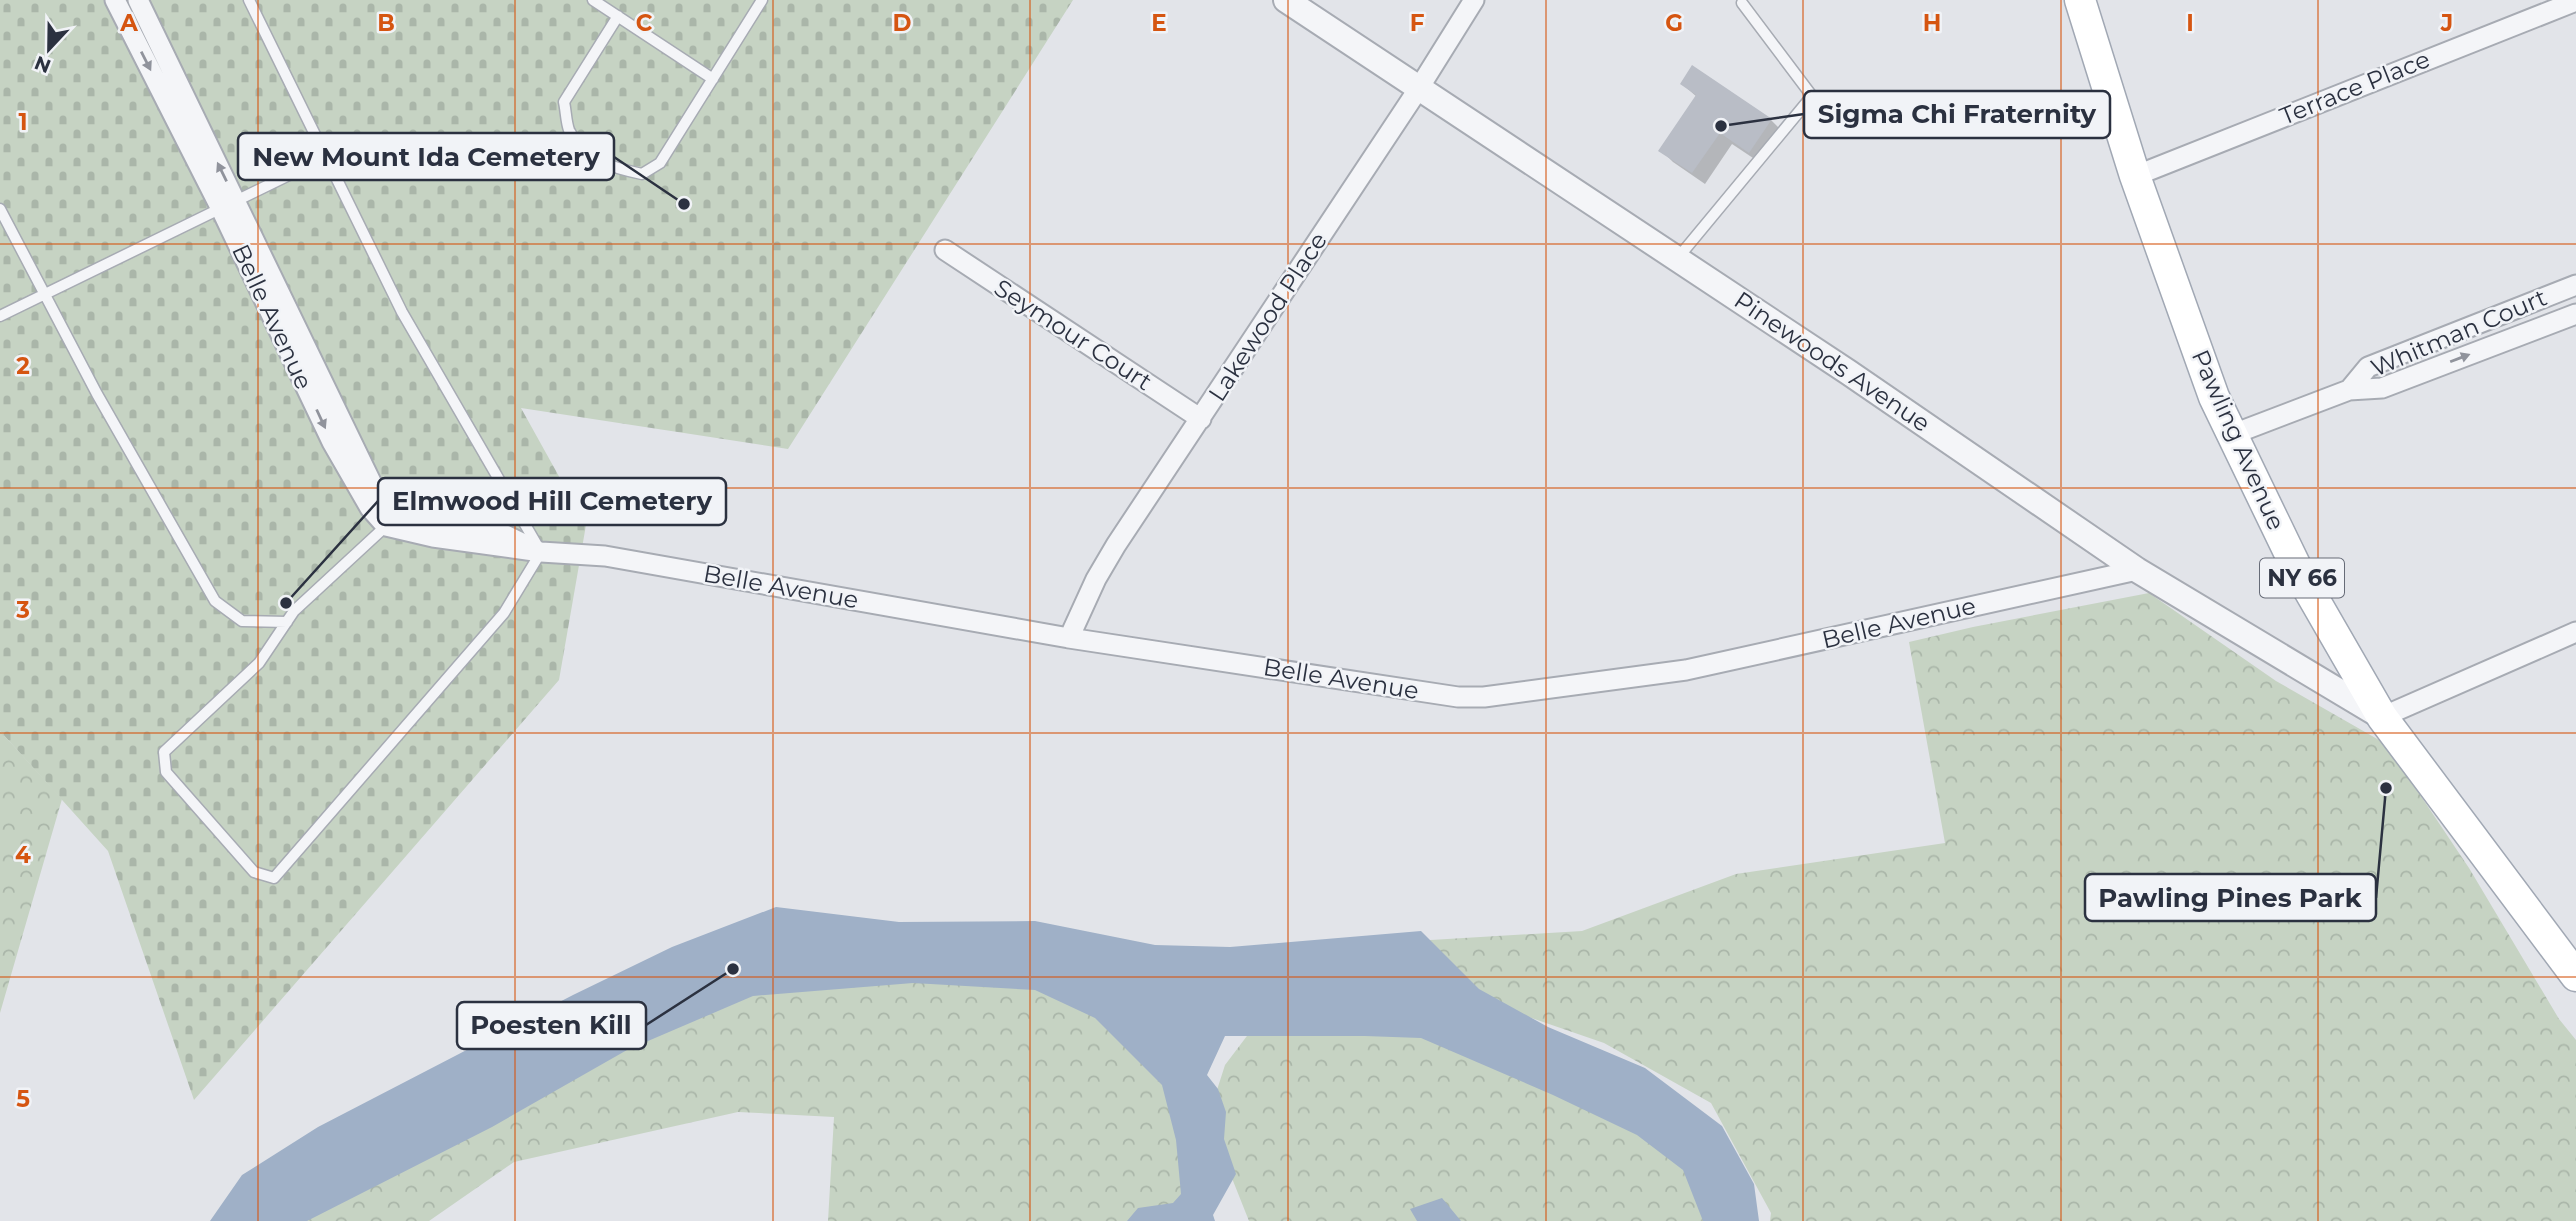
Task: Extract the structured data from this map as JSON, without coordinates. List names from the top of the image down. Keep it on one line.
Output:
{"streets":{"main road":["Pawling Avenue","NY 66"],"street":["Terrace Place","Belle Avenue","Lakewood Place","Whitman Court","Seymour Court","Pinewoods Avenue"]},"crossings":[["Terrace Place","Pawling Avenue"],["Belle Avenue","Lakewood Place"],["Belle Avenue","Pinewoods Avenue"],["Lakewood Place","Seymour Court"],["Lakewood Place","Pinewoods Avenue"],["Whitman Court","Pawling Avenue"],["Pinewoods Avenue","Pawling Avenue"]],"places":["Sigma Chi Fraternity","New Mount Ida Cemetery","Elmwood Hill Cemetery","Pawling Pines Park","Poesten Kill"],"north":"bottom","grid":{"columns":["A","B","C","D","E","F","G","H","I","J"],"rows":["1","2","3","4","5"]}}
